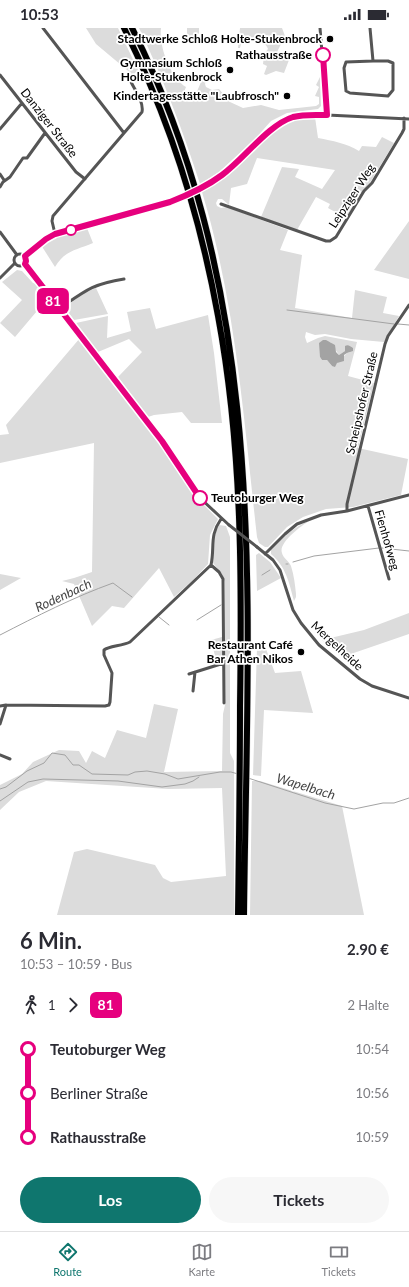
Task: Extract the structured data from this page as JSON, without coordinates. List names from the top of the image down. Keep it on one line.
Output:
{"streets":{"street":["Danziger Straße","Leipziger Weg","Scheipshofer Straße","Fienhofweg","Mergelheide"]},"crossings":[["Scheipshofer Straße","Fienhofweg"],["Fienhofweg","Mergelheide"]],"water":["Rodenbach","Wapelbach"],"places":["Stadtwerke Schloß Holte-Stukenbrock","Rathausstraße","Gymnasium Schloß Holte-Stukenbrock","Kindertagesstätte \"Laubfrosch\"","Teutoburger Weg","Restaurant Café Bar Athen Nikos"],"lines":["bus line 81"],"page":{"status":"10:53","on_map":"81","heading":["6 Min.","10:53 – 10:59 · Bus","2.90 €"],"legs":["1","81","2 Halte"],"list":[{"name":"Teutoburger Weg","value":"10:54"},{"name":"Berliner Straße","value":"10:56"},{"name":"Rathausstraße","value":"10:59"}],"buttons":["Los","Tickets"],"tabs":["Route","Karte","Tickets"]}}
